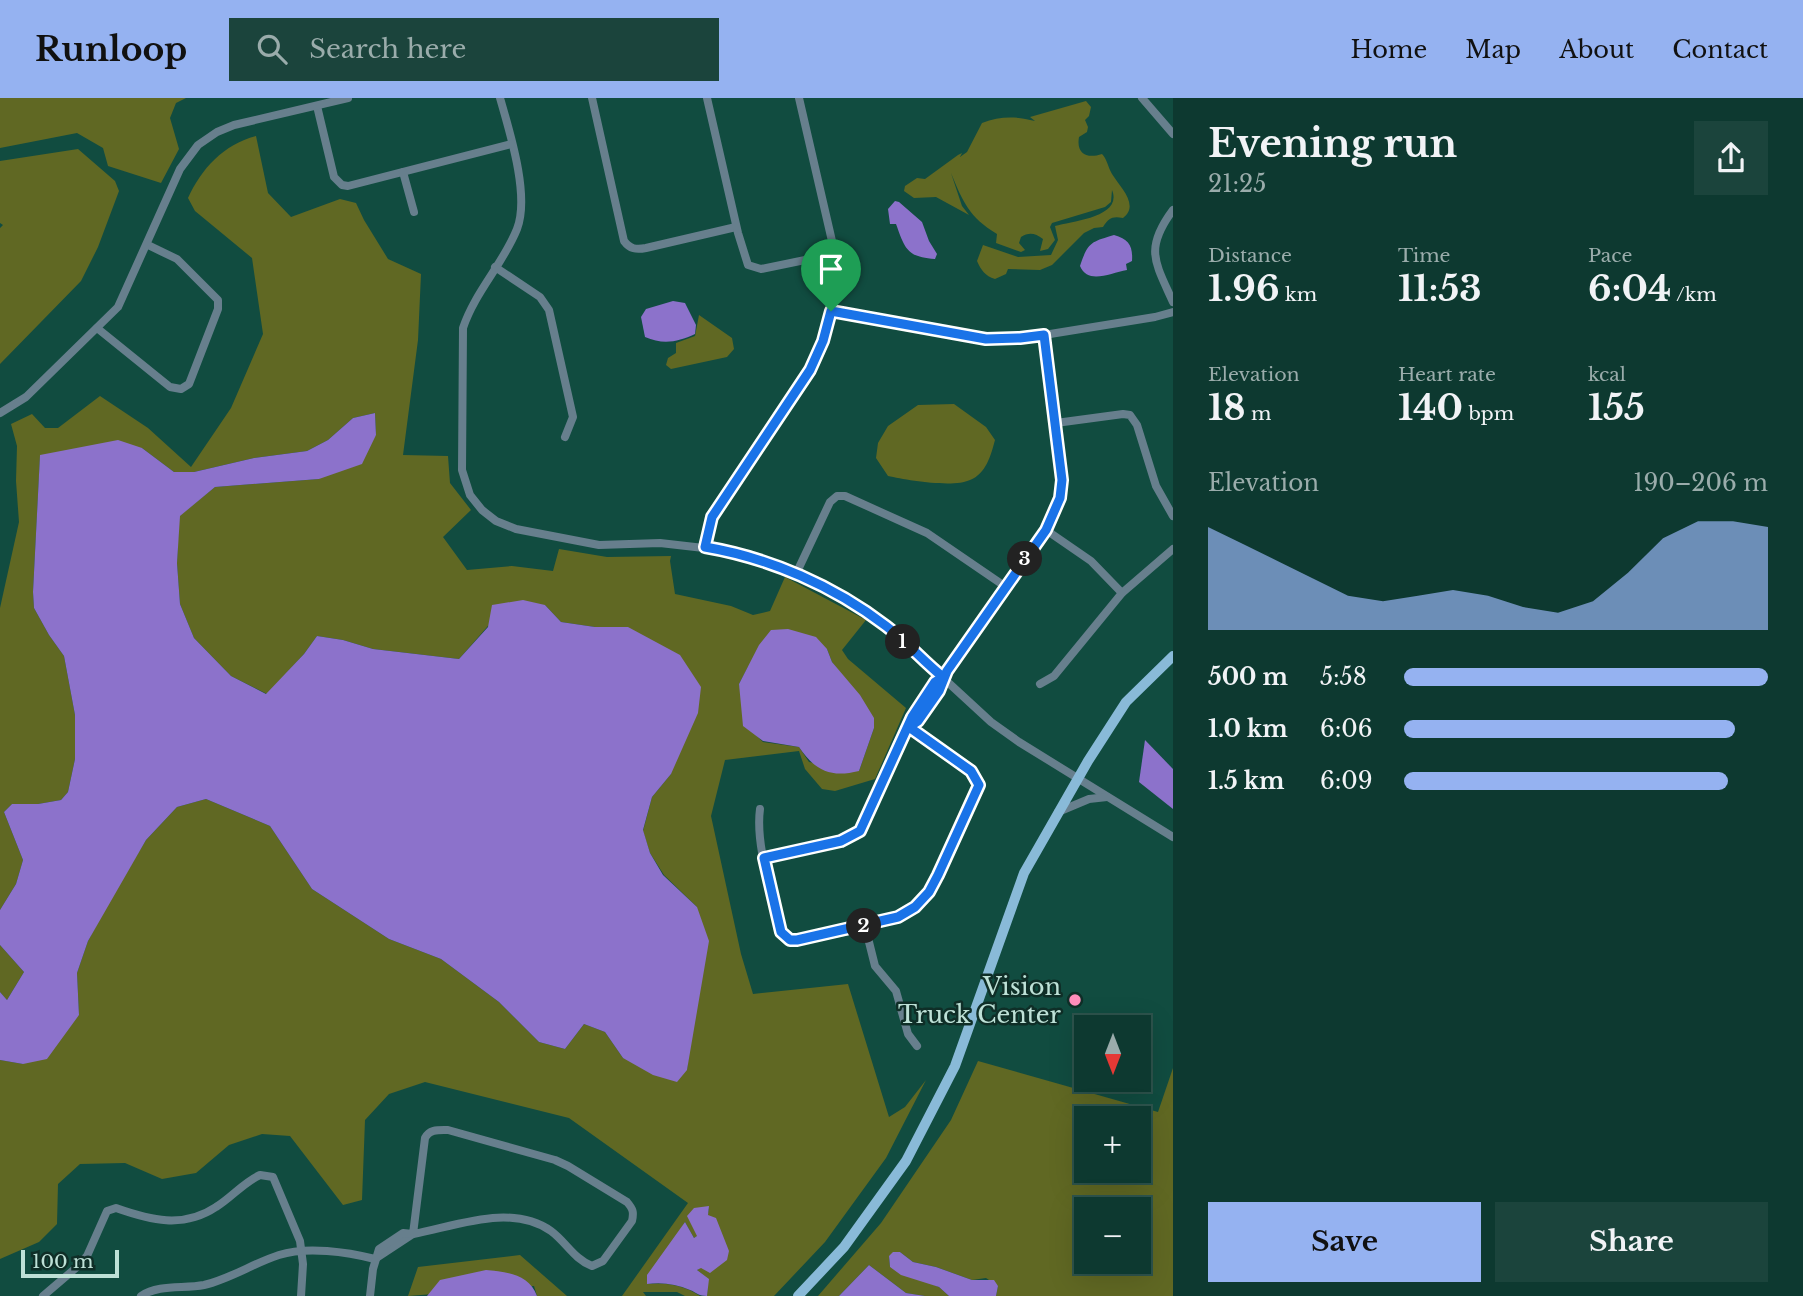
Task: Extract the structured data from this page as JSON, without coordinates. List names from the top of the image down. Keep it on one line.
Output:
{"places":["Vision Truck Center"],"scale_bar":"100 m","north":"bottom","page":{"header":"Runloop","search":"Search here","nav":["Home","Map","About","Contact"],"heading":["Evening run","21:25"],"stats":[["Distance","1.96 km"],["Time","11:53"],["Pace","6:04 /km"],["Elevation","18 m"],["Heart rate","140 bpm"],["kcal","155"]],"chart":["Elevation","190–206 m"],"pins":["3","1","2"],"list":[{"name":"500 m","note":"5:58"},{"name":"1.0 km","note":"6:06"},{"name":"1.5 km","note":"6:09"}],"map_buttons":["+","−"],"buttons":["Save","Share"],"scale":"100 m"}}
